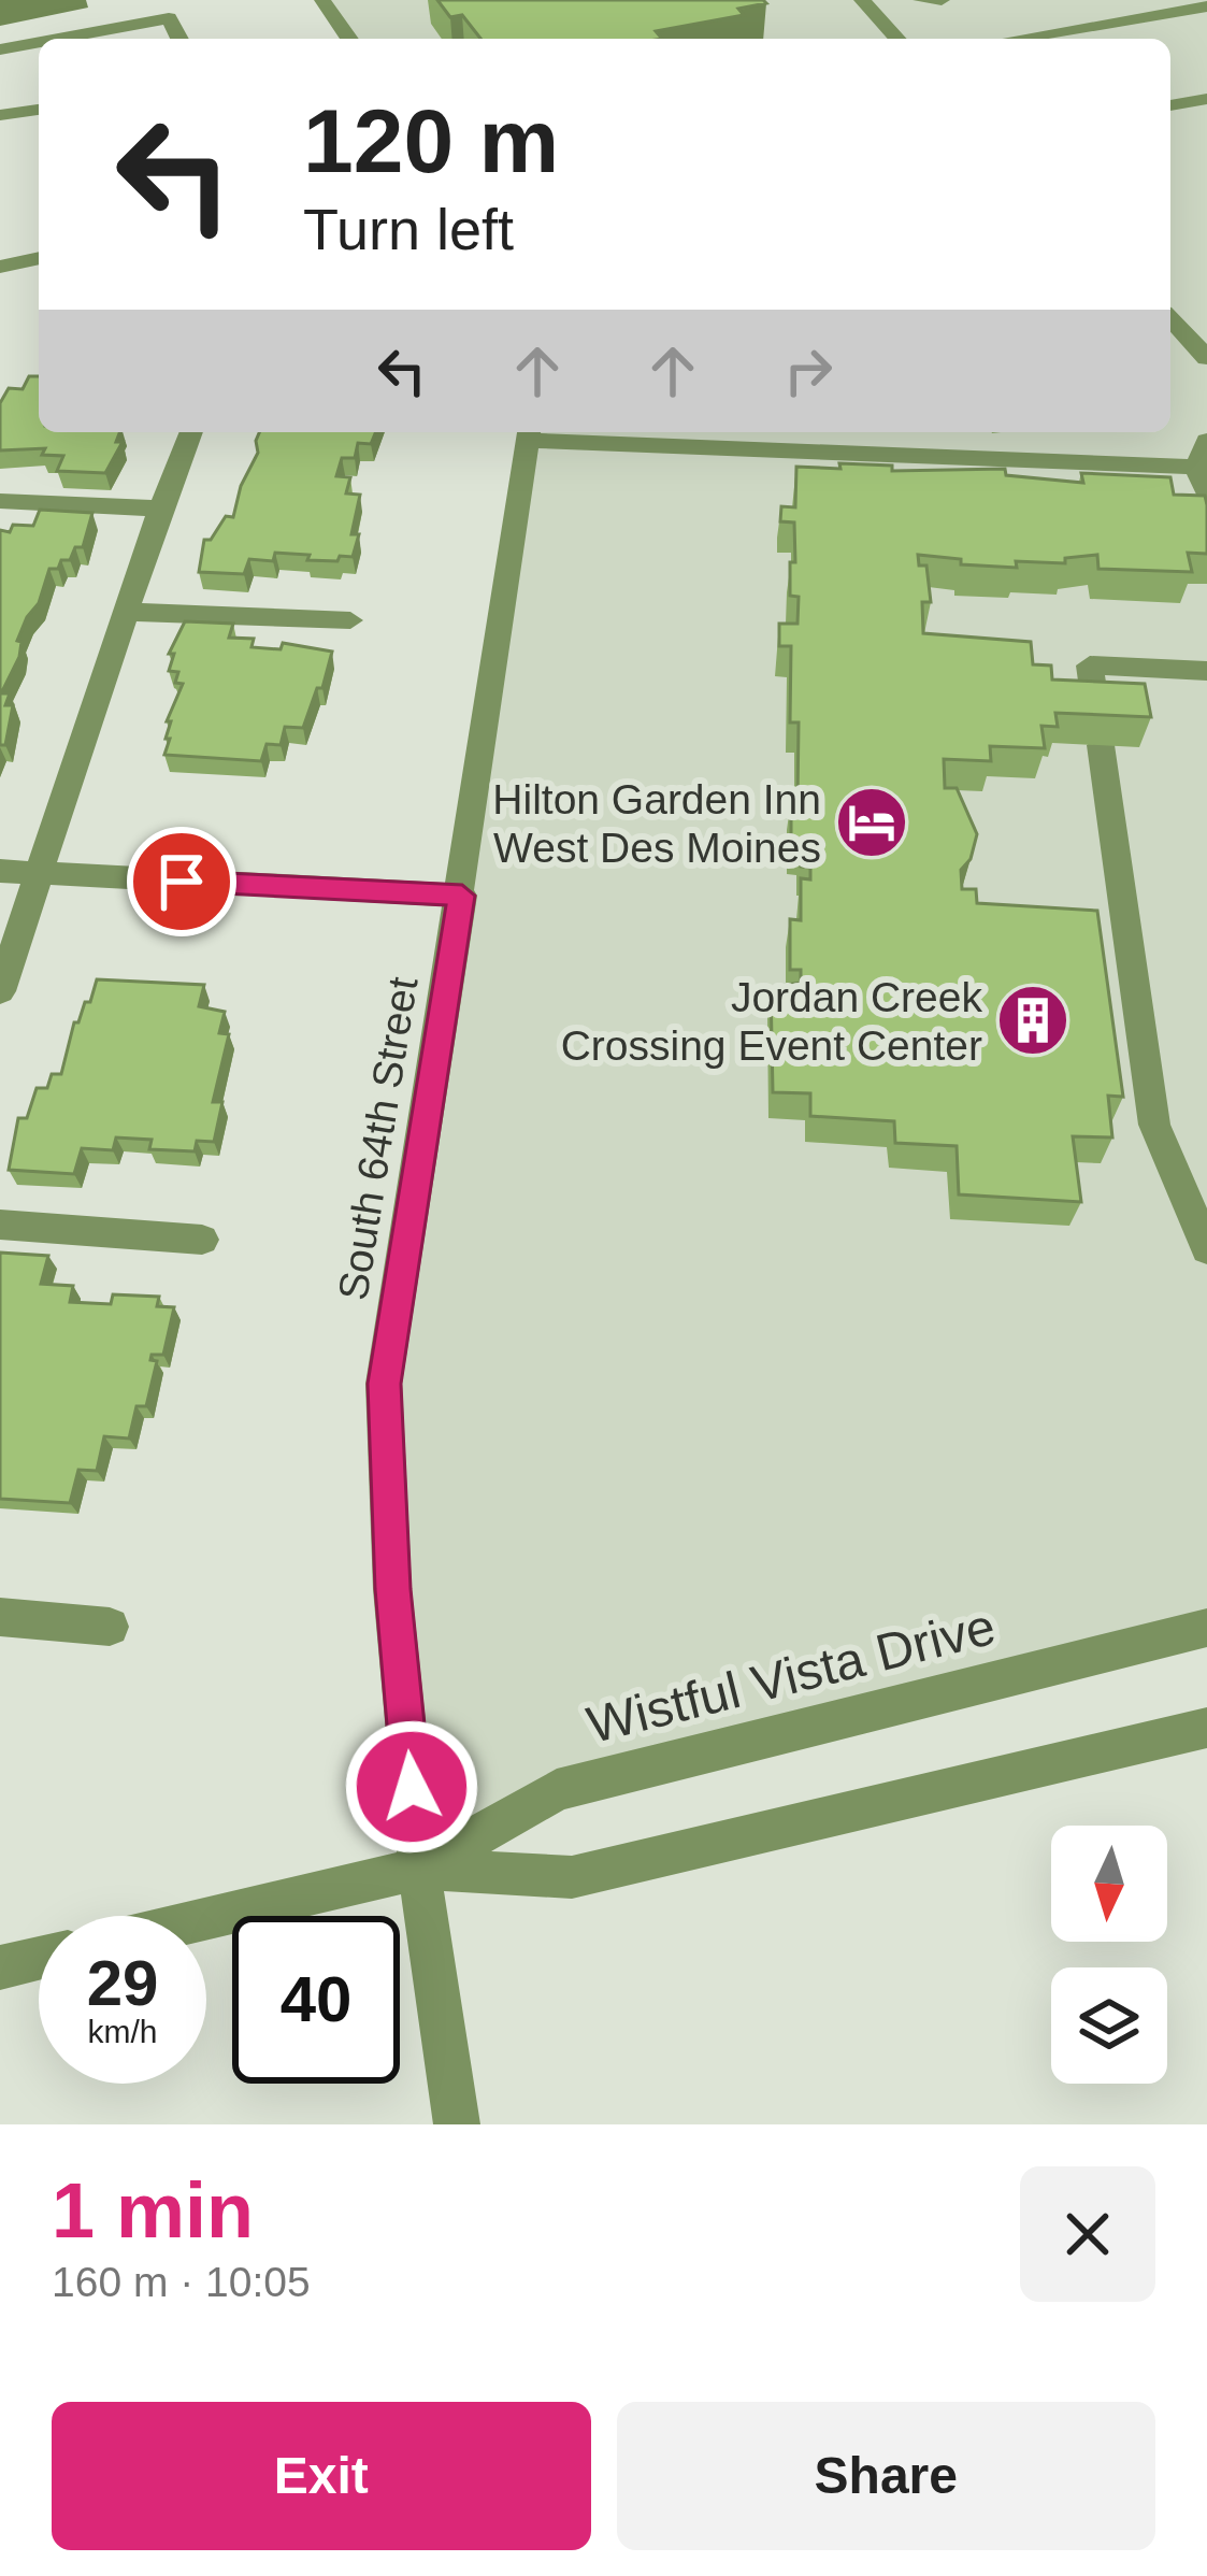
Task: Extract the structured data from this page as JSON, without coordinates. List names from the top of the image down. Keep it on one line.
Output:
{"streets":{"street":["South 64th Street","Wistful Vista Drive"]},"crossings":[["South 64th Street","Wistful Vista Drive"]],"places":{"hotel":["Hilton Garden Inn West Des Moines"],"building":["Jordan Creek Crossing Event Center"]},"north":"bottom","page":{"turn":["120 m","Turn left"],"speed":"29 km/h","limit":"40","heading":["1 min","160 m · 10:05"],"buttons":["Exit","Share"]}}
